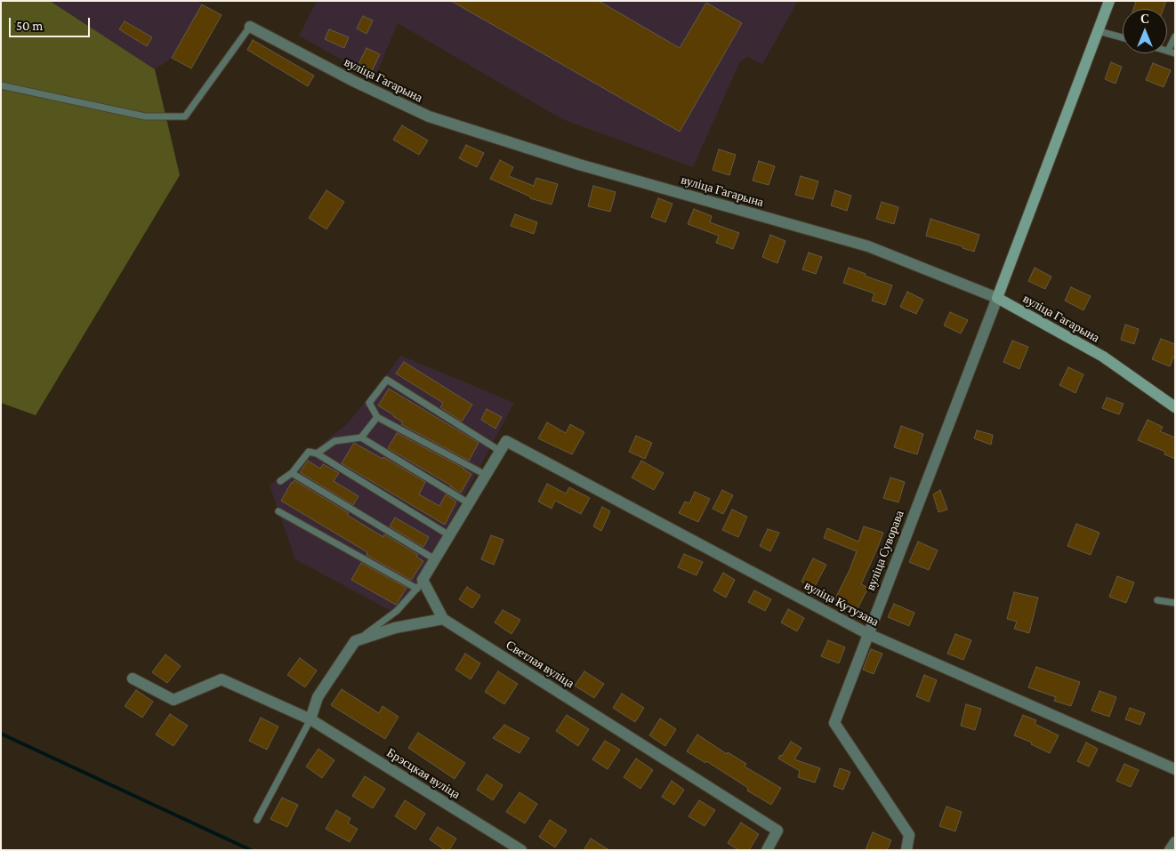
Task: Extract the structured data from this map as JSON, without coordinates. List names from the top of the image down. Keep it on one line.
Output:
{"streets":{"street":["вуліца Гагарына","вуліца Суворава","вуліца Кутузава","Светлая вуліца","Брэсцкая вуліца"]},"crossings":[["вуліца Гагарына","вуліца Суворава"],["вуліца Суворава","вуліца Кутузава"]],"scale_bar":"50 m","north":"top"}
